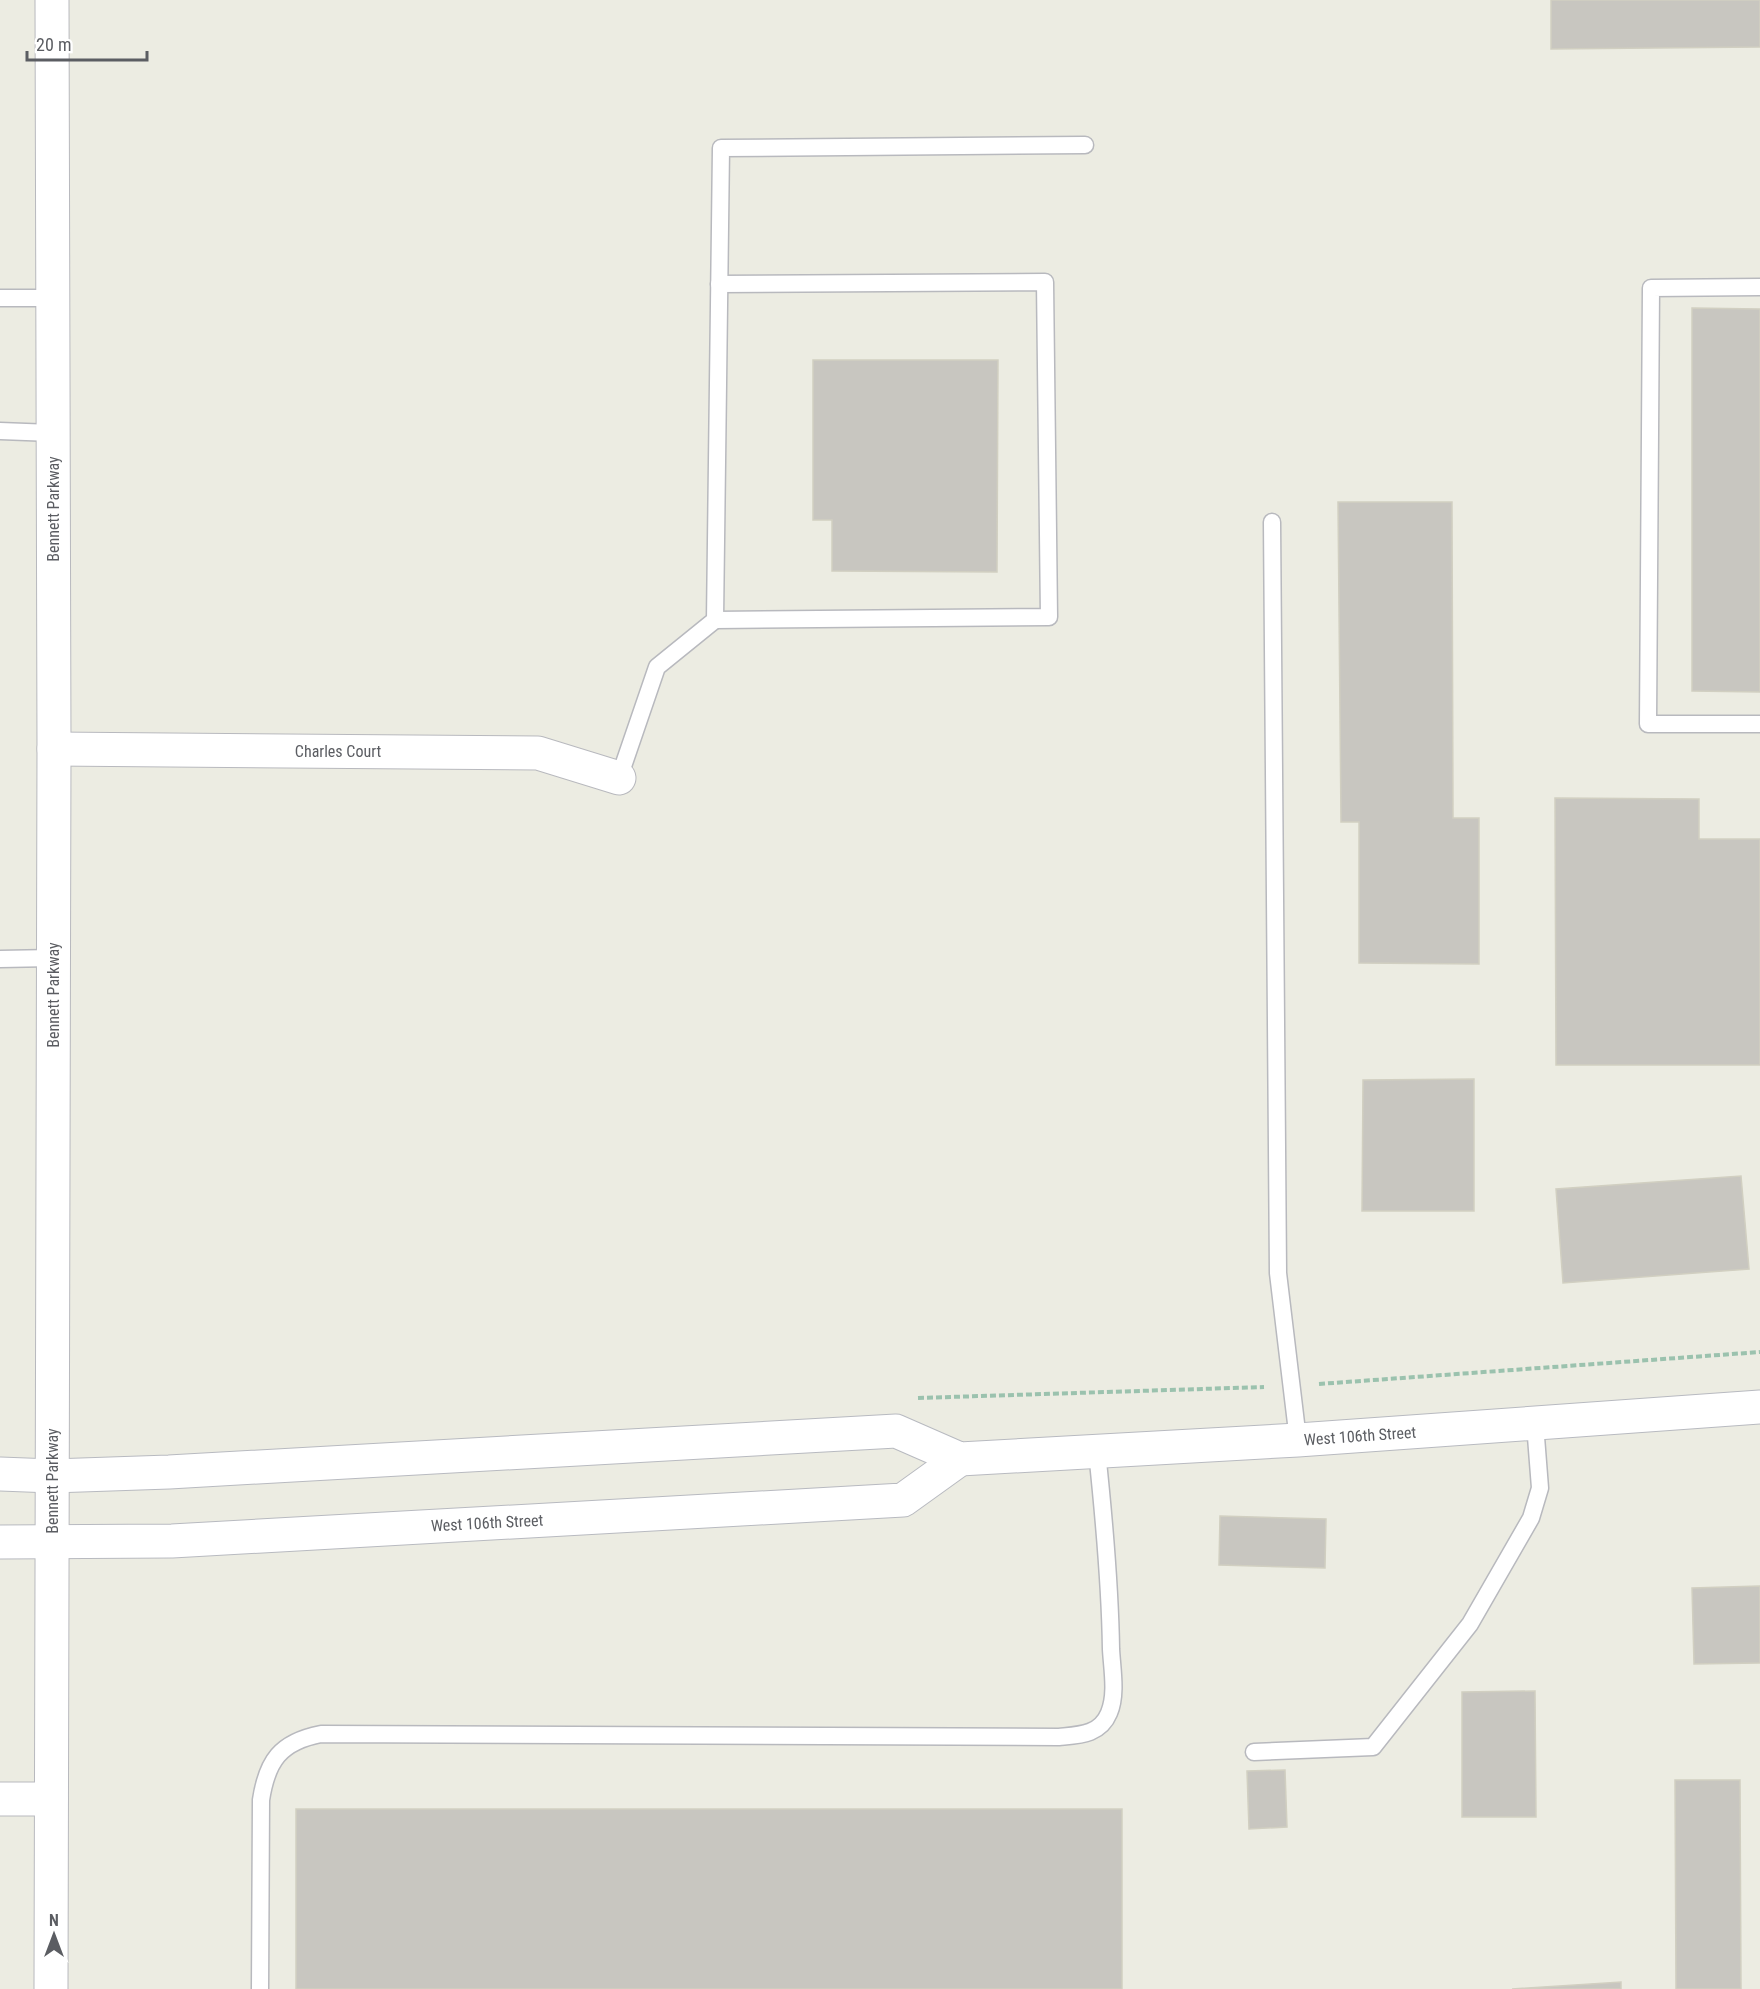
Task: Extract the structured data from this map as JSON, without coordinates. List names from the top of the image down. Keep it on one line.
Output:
{"streets":{"street":["Bennett Parkway","Charles Court","West 106th Street"]},"crossings":[["Bennett Parkway","Charles Court"],["Bennett Parkway","West 106th Street"]],"scale_bar":"20 m","north":"top"}
